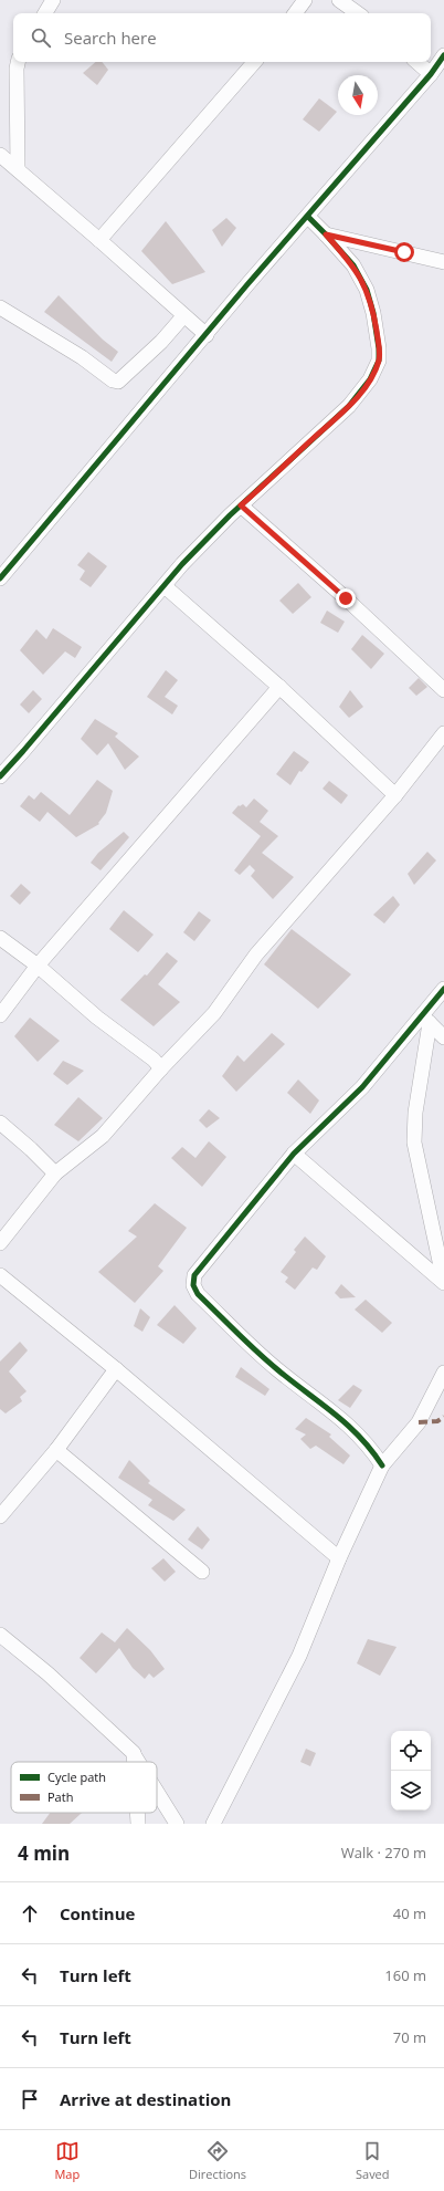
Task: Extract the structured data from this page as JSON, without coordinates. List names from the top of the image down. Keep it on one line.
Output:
{"legend":["Cycle path","Path"],"north":"bottom","page":{"search":"Search here","heading":["4 min","Walk · 270 m"],"list":[["Continue","40 m"],["Turn left","160 m"],["Turn left","70 m"],"Arrive at destination"],"nav":["Map","Directions","Saved"]}}
